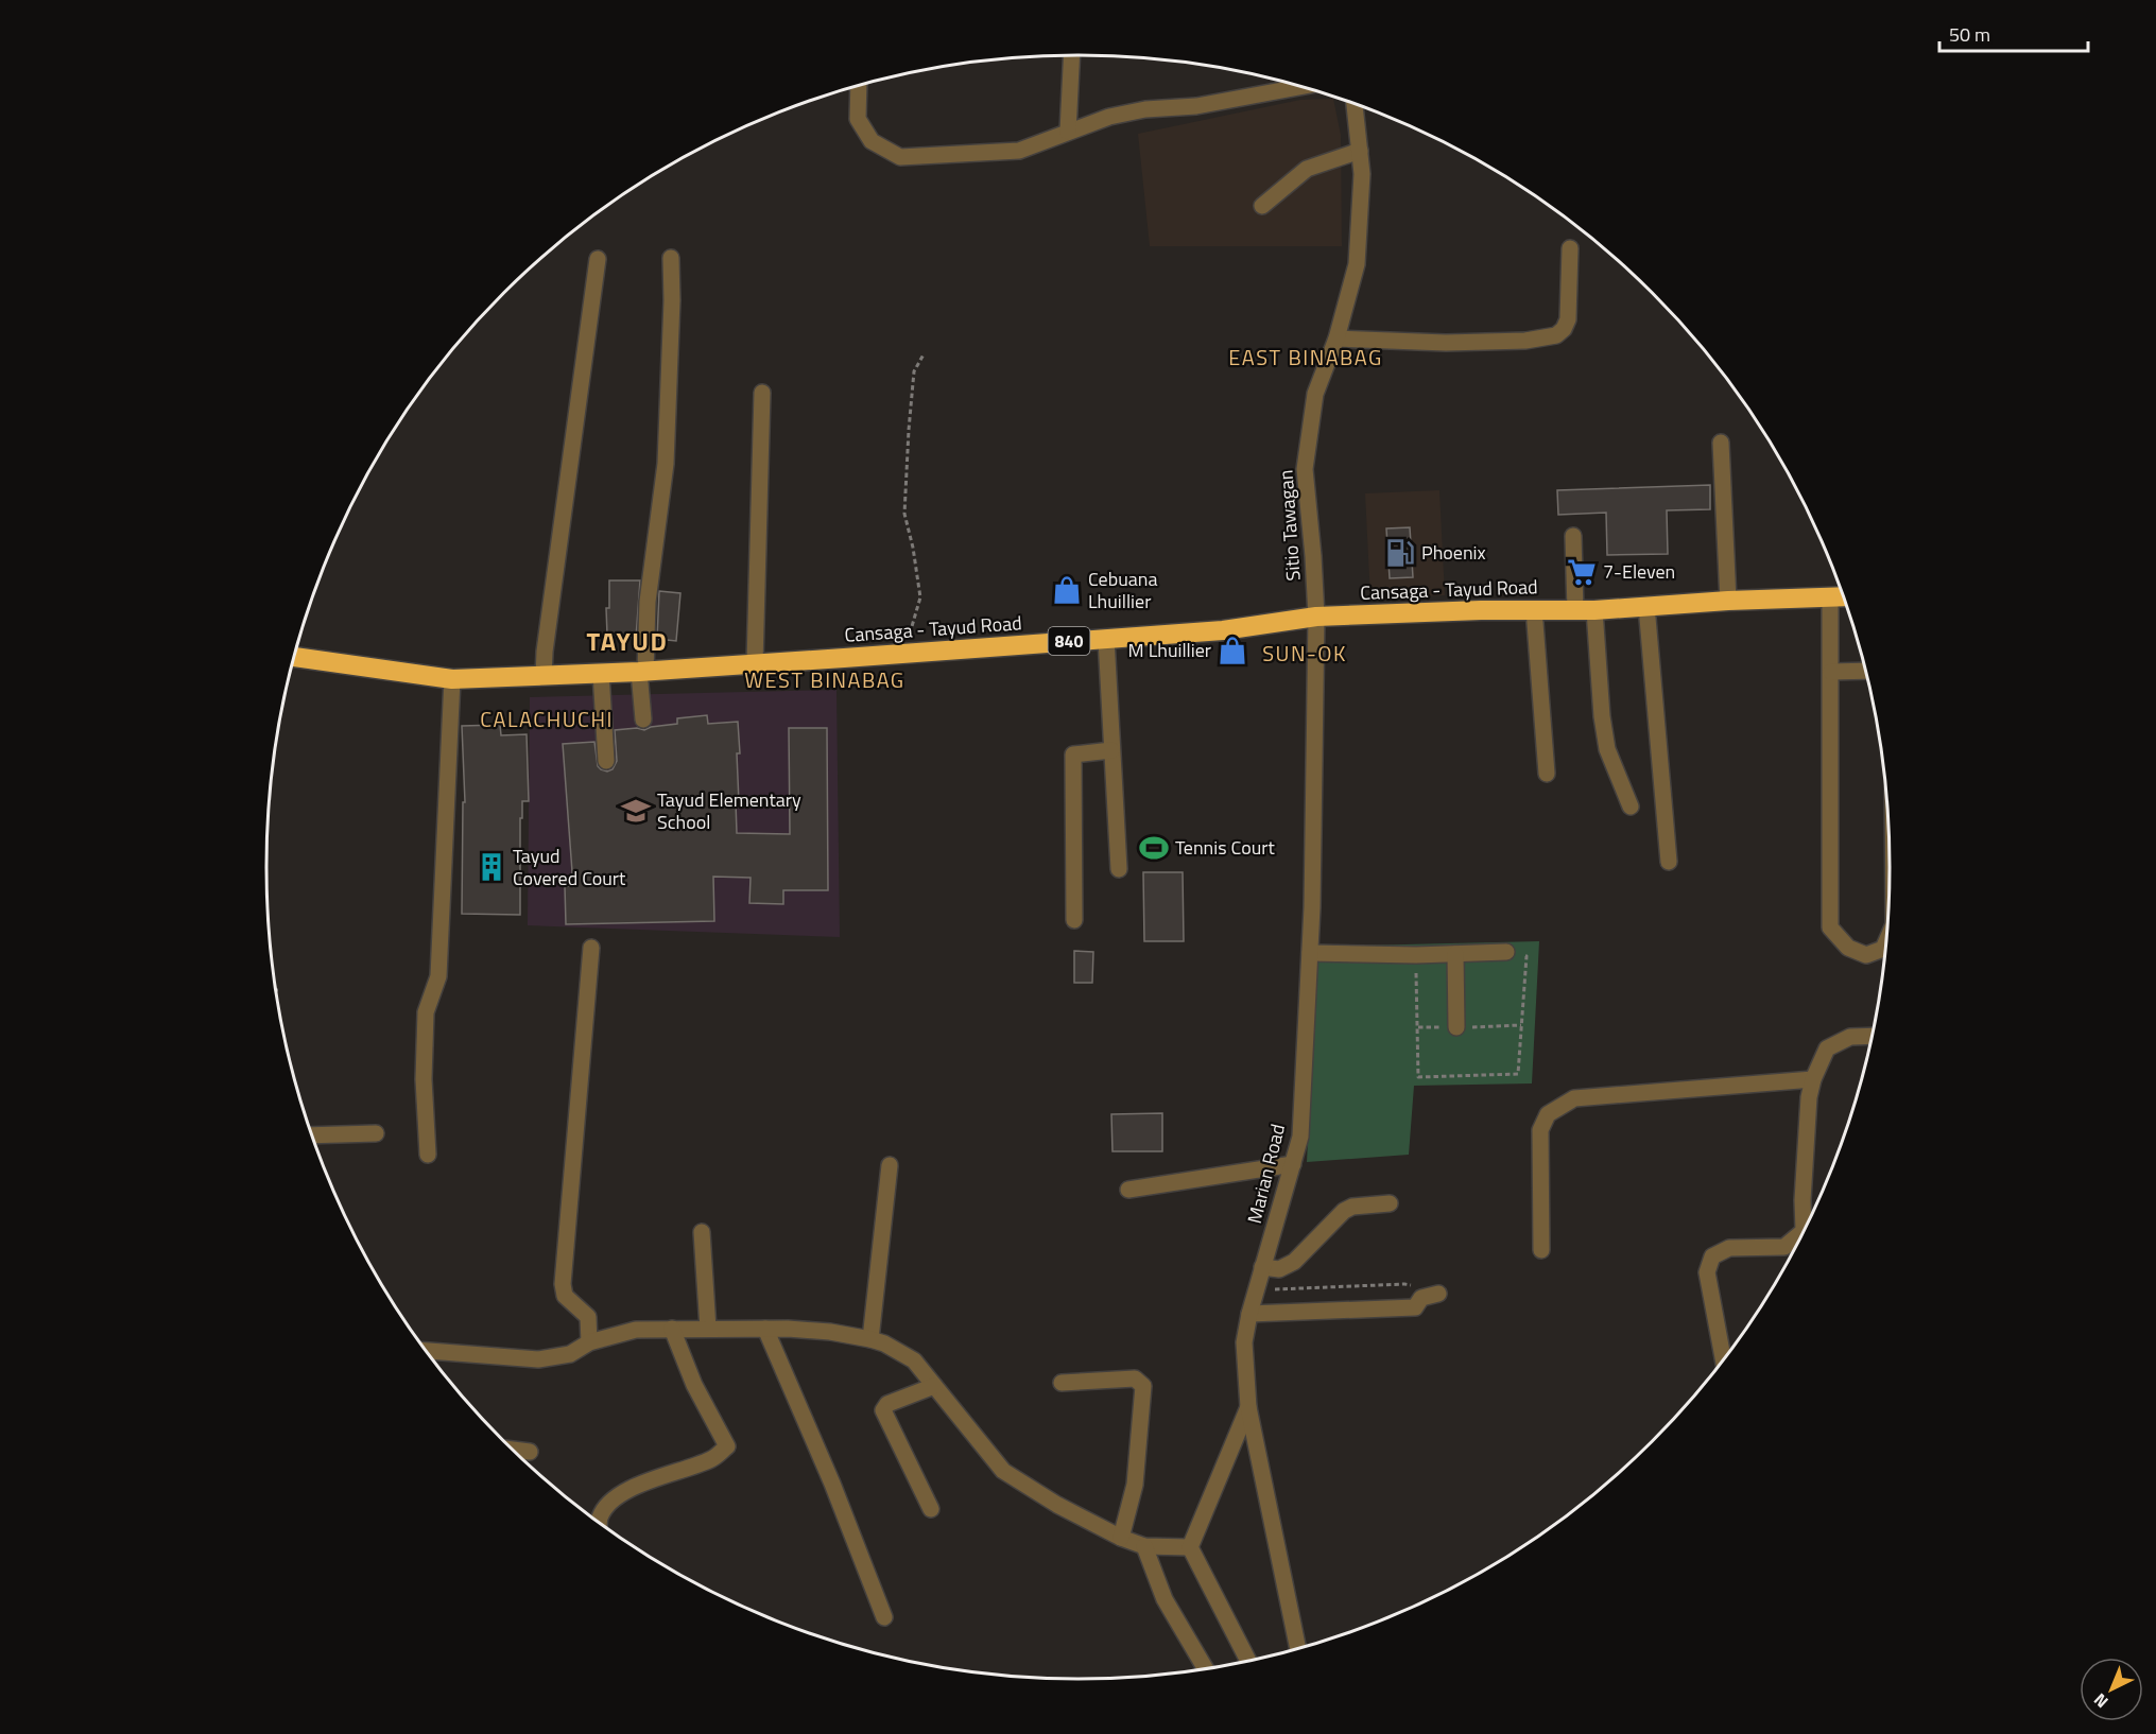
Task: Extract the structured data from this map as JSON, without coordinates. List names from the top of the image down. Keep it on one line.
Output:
{"streets":{"highway":["Cansaga - Tayud Road","840"],"street":["Sitio Tawagan","Marian Road"]},"crossings":[["Sitio Tawagan","Cansaga - Tayud Road"],["Sitio Tawagan","Marian Road"],["Cansaga - Tayud Road","Marian Road"]],"districts":["EAST BINABAG","TAYUD","SUN-OK","WEST BINABAG","CALACHUCHI"],"places":{"fuel station":["Phoenix"],"supermarket":["7-Eleven"],"shop":["Cebuana Lhuillier","M Lhuillier"],"school or university":["Tayud Elementary School"],"sports":["Tennis Court"],"building":["Tayud Covered Court"]},"scale_bar":"50 m","north":"bottom left"}
